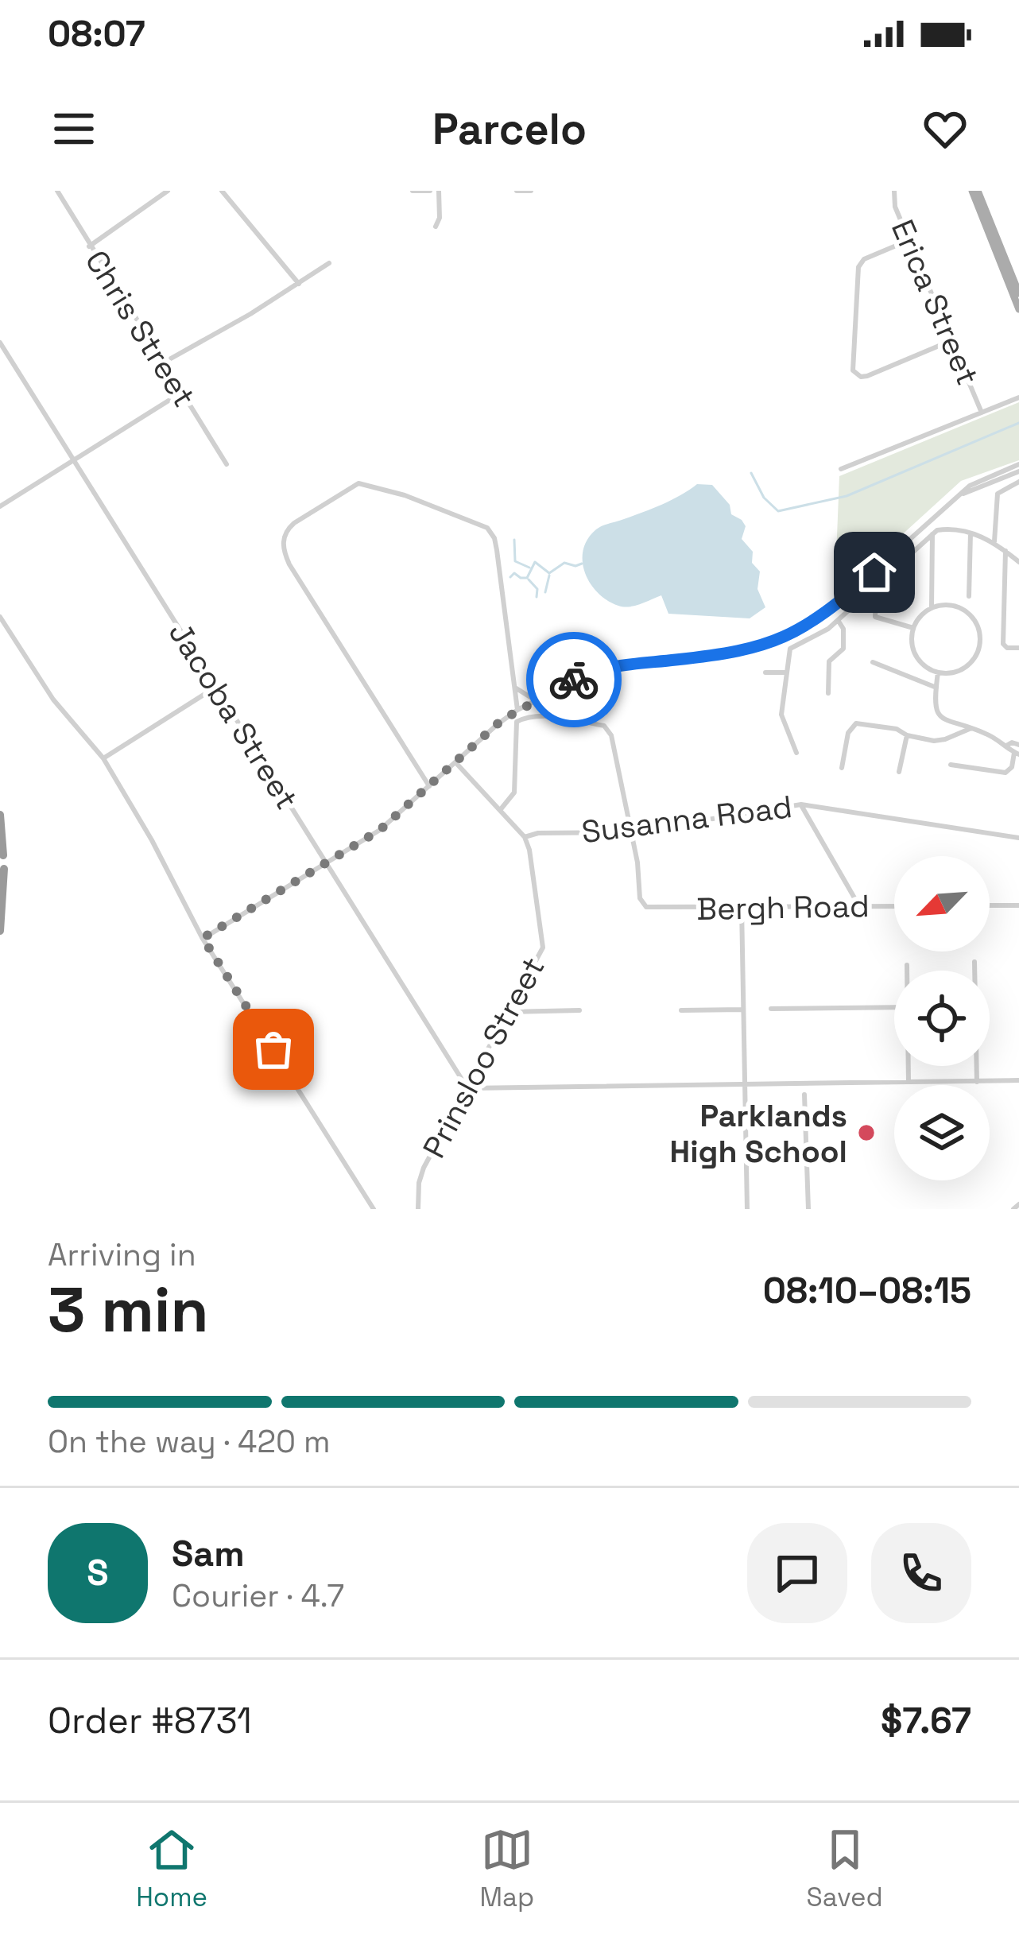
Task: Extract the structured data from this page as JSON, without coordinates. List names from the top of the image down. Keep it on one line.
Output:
{"streets":{"street":["Erica Street","Chris Street","Jacoba Street","Susanna Road","Bergh Road","Prinsloo Street"]},"crossings":[["Jacoba Street","Prinsloo Street"],["Susanna Road","Bergh Road"],["Susanna Road","Prinsloo Street"]],"places":["Parklands High School"],"north":"bottom left","page":{"status":"08:07","header":"Parcelo","heading":["3 min","Arriving in","08:10–08:15"],"panel":["Sam","Courier · 4.7","Order #8731","$7.67"],"bar":"On the way · 420 m","round":"S","tabs":["Home","Map","Saved"]}}
